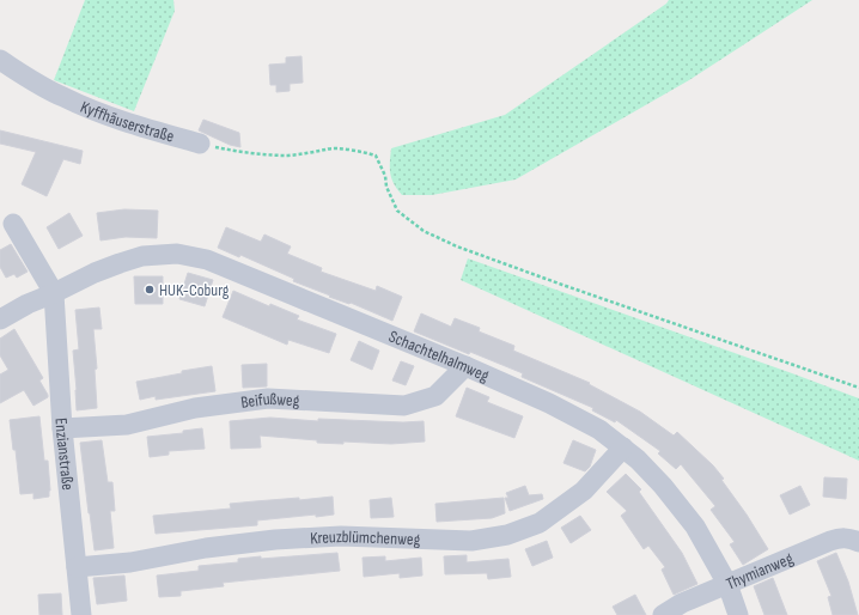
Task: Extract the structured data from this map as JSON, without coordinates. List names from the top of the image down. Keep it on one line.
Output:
{"streets":{"street":["Kyffhäuserstraße","Schachtelhalmweg","Beifußweg","Enzianstraße","Kreuzblümchenweg","Thymianweg"]},"crossings":[["Schachtelhalmweg","Beifußweg"],["Schachtelhalmweg","Enzianstraße"],["Schachtelhalmweg","Kreuzblümchenweg"],["Schachtelhalmweg","Thymianweg"],["Beifußweg","Enzianstraße"],["Enzianstraße","Kreuzblümchenweg"]],"places":["HUK-Coburg"]}
